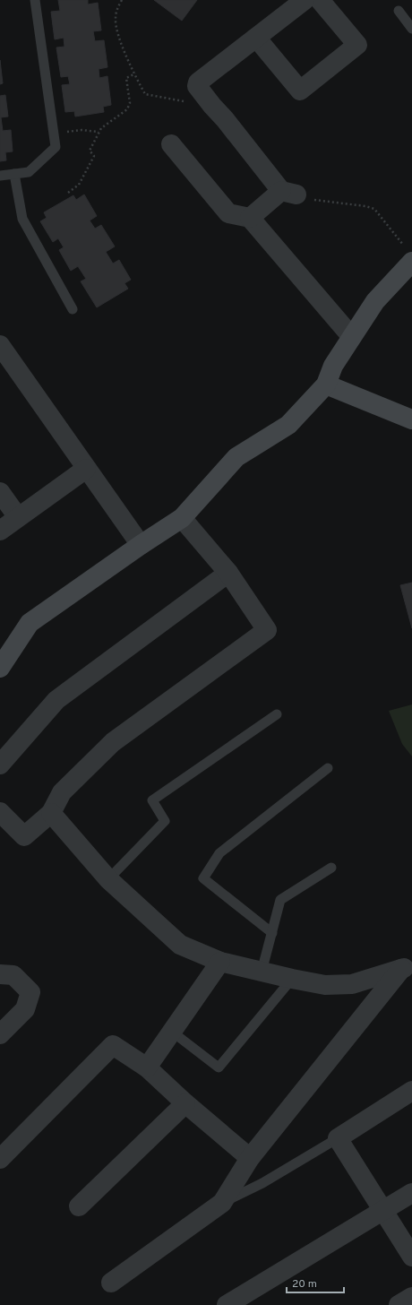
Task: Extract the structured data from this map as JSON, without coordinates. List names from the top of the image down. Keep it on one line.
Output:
{"scale_bar":"20 m"}
